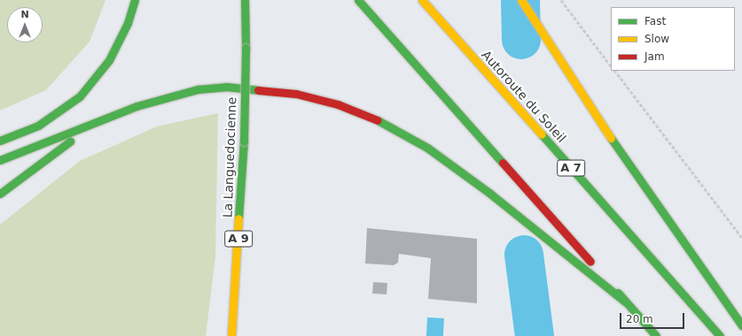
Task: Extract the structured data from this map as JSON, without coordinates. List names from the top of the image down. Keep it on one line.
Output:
{"streets":{"highway":["Autoroute du Soleil","La Languedocienne","A 7","A 9"]},"legend":["Fast","Slow","Jam"],"scale_bar":"20 m","north":"top"}
